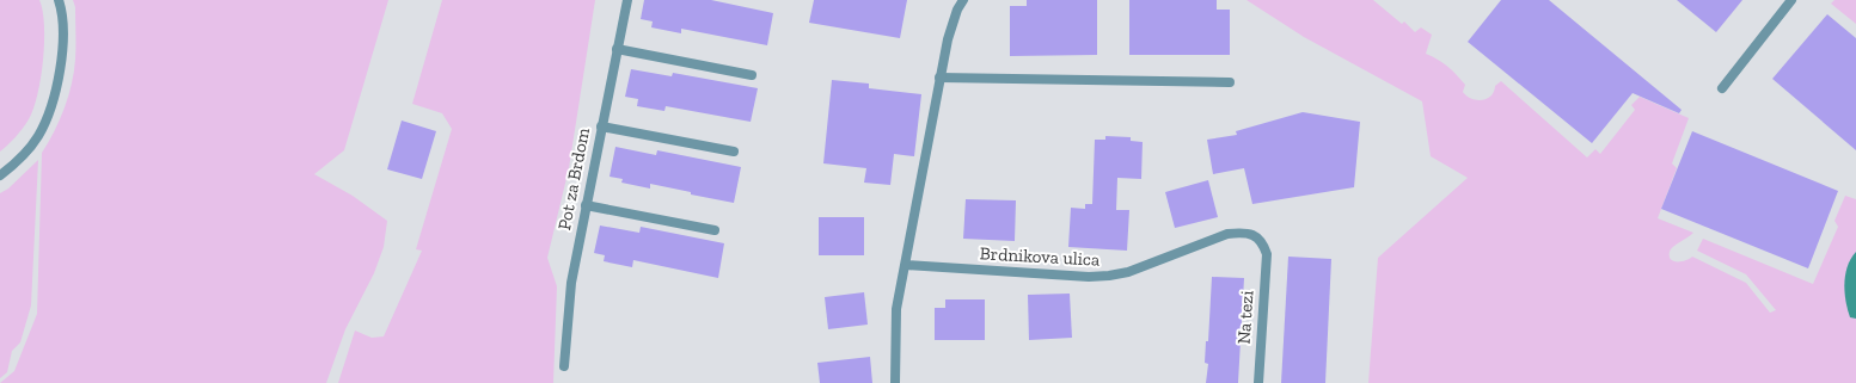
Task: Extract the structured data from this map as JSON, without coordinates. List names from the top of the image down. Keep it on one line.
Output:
{"streets":{"street":["Pot za Brdom","Brdnikova ulica","Na tezi"]},"crossings":[["Brdnikova ulica","Na tezi"]]}
